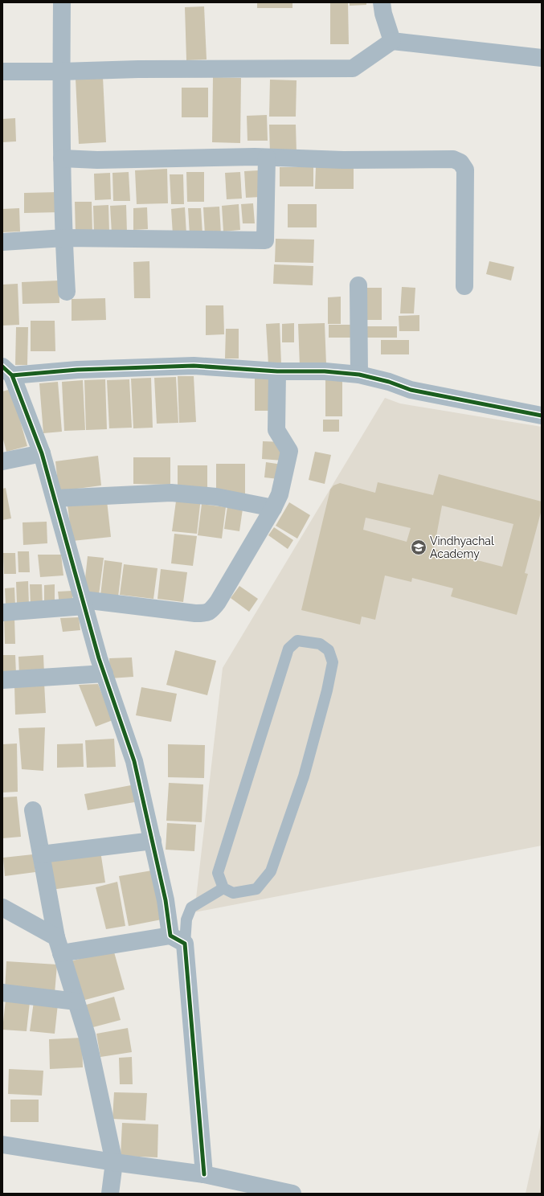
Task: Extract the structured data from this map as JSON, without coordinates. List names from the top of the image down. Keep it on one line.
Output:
{"places":{"school or university":["Vindhyachal Academy"]}}
